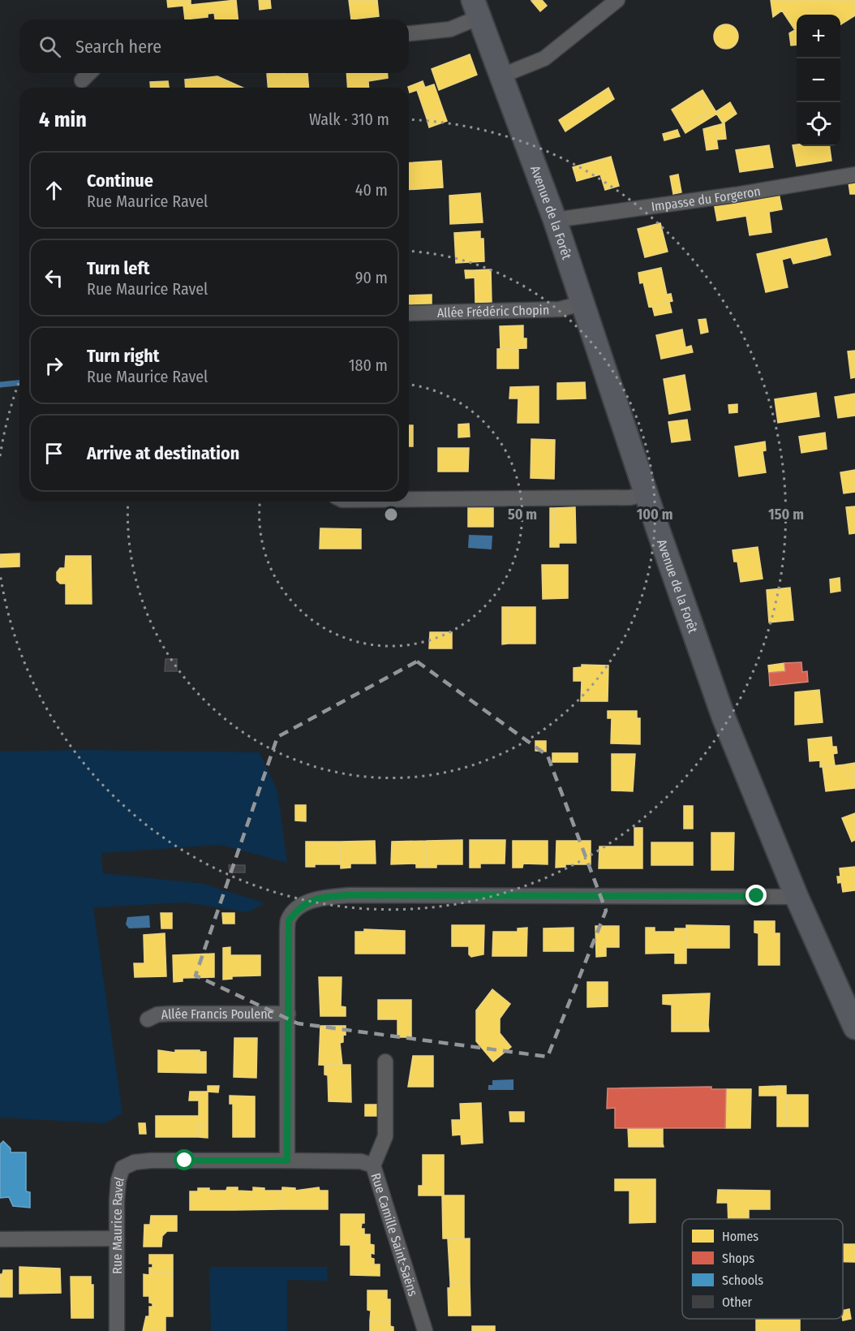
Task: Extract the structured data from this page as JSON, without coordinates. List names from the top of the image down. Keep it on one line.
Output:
{"streets":{"main road":["Avenue de la Forêt"],"street":["Impasse du Forgeron","Allée Frédéric Chopin","Allée Francis Poulenc","Rue Maurice Ravel","Rue Camille Saint-Saëns"]},"crossings":[["Impasse du Forgeron","Avenue de la Forêt"],["Avenue de la Forêt","Allée Frédéric Chopin"],["Rue Maurice Ravel","Rue Camille Saint-Saëns"]],"legend":["Homes","Shops","Schools","Other"],"page":{"map_buttons":["+","−"],"search":"Search here","heading":["4 min","Walk · 310 m"],"list":[["Continue","Rue Maurice Ravel","40 m"],["Turn left","Rue Maurice Ravel","90 m"],["Turn right","Rue Maurice Ravel","180 m"],"Arrive at destination"]},"rings":["50 m","100 m","150 m"]}
